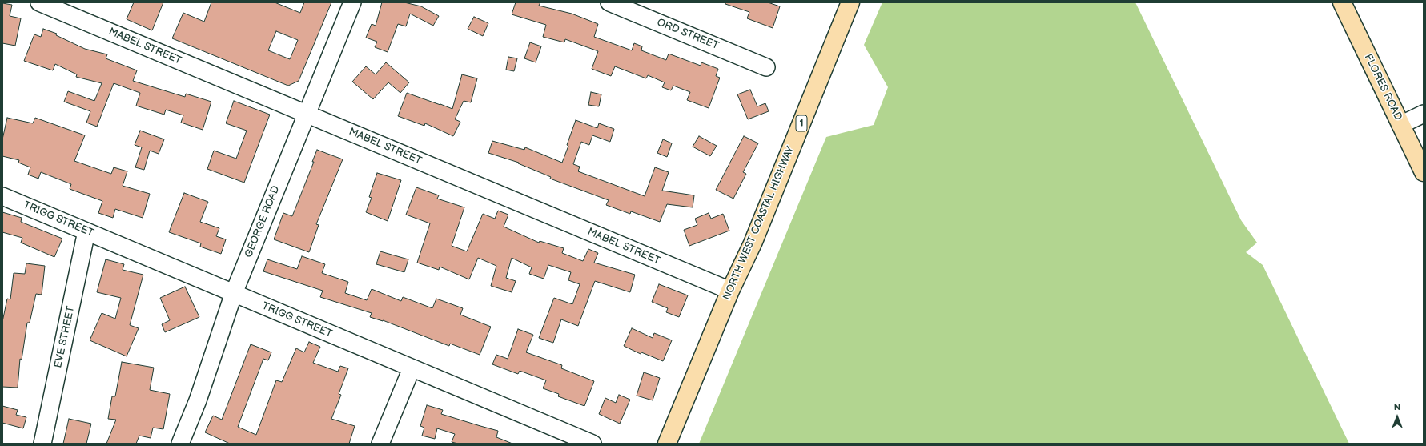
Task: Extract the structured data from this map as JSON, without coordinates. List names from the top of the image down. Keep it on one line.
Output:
{"streets":{"main road":["FLORES ROAD","1","NORTH WEST COASTAL HIGHWAY"],"street":["ORD STREET","MABEL STREET","TRIGG STREET","GEORGE ROAD","EVE STREET"]},"crossings":[["MABEL STREET","GEORGE ROAD"],["MABEL STREET","NORTH WEST COASTAL HIGHWAY"],["TRIGG STREET","GEORGE ROAD"],["TRIGG STREET","EVE STREET"]],"north":"top"}
